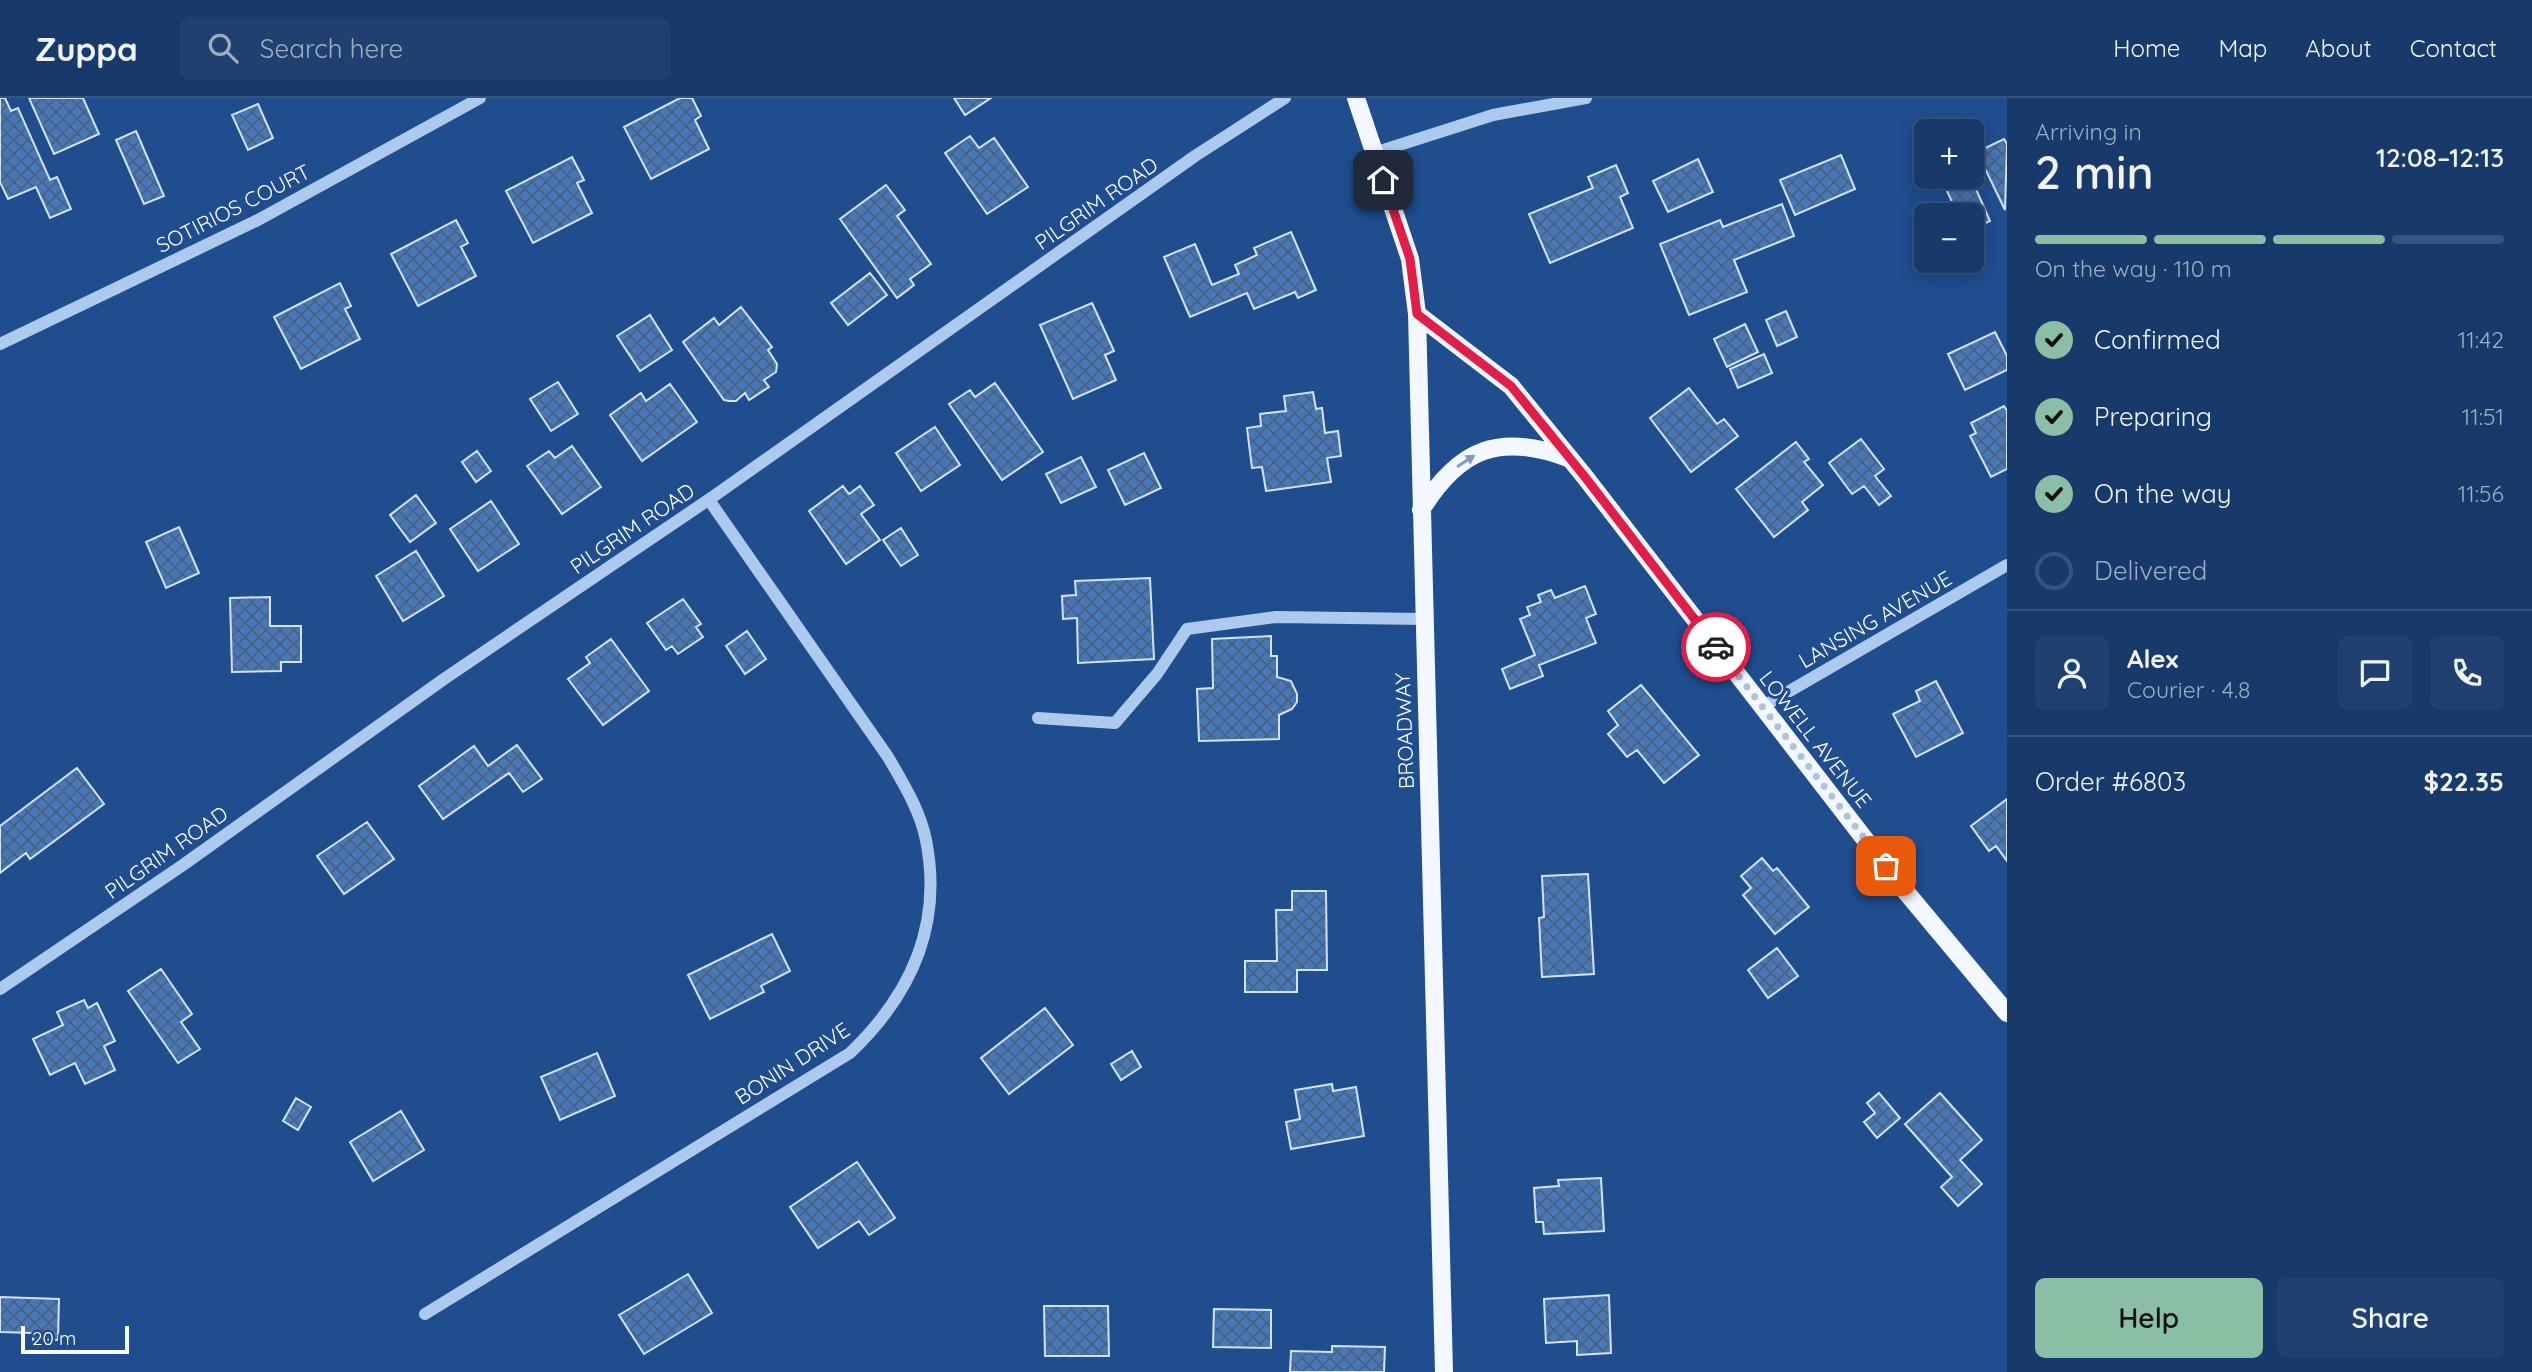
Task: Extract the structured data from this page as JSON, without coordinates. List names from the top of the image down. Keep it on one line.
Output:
{"streets":{"main road":["BROADWAY","LOWELL AVENUE"],"street":["PILGRIM ROAD","SOTIRIOS COURT","LANSING AVENUE","BONIN DRIVE"]},"crossings":[["PILGRIM ROAD","BONIN DRIVE"],["LANSING AVENUE","LOWELL AVENUE"],["BROADWAY","LOWELL AVENUE"]],"scale_bar":"20 m","page":{"header":"Zuppa","search":"Search here","nav":["Home","Map","About","Contact"],"heading":["2 min","Arriving in","12:08–12:13"],"panel":["Alex","Courier · 4.8","Order #6803","$22.35"],"map_buttons":["+","−"],"bar":"On the way · 110 m","list":[["Confirmed","11:42"],["Preparing","11:51"],["On the way","11:56"],"Delivered"],"buttons":["Help","Share"],"scale":"20 m"}}
